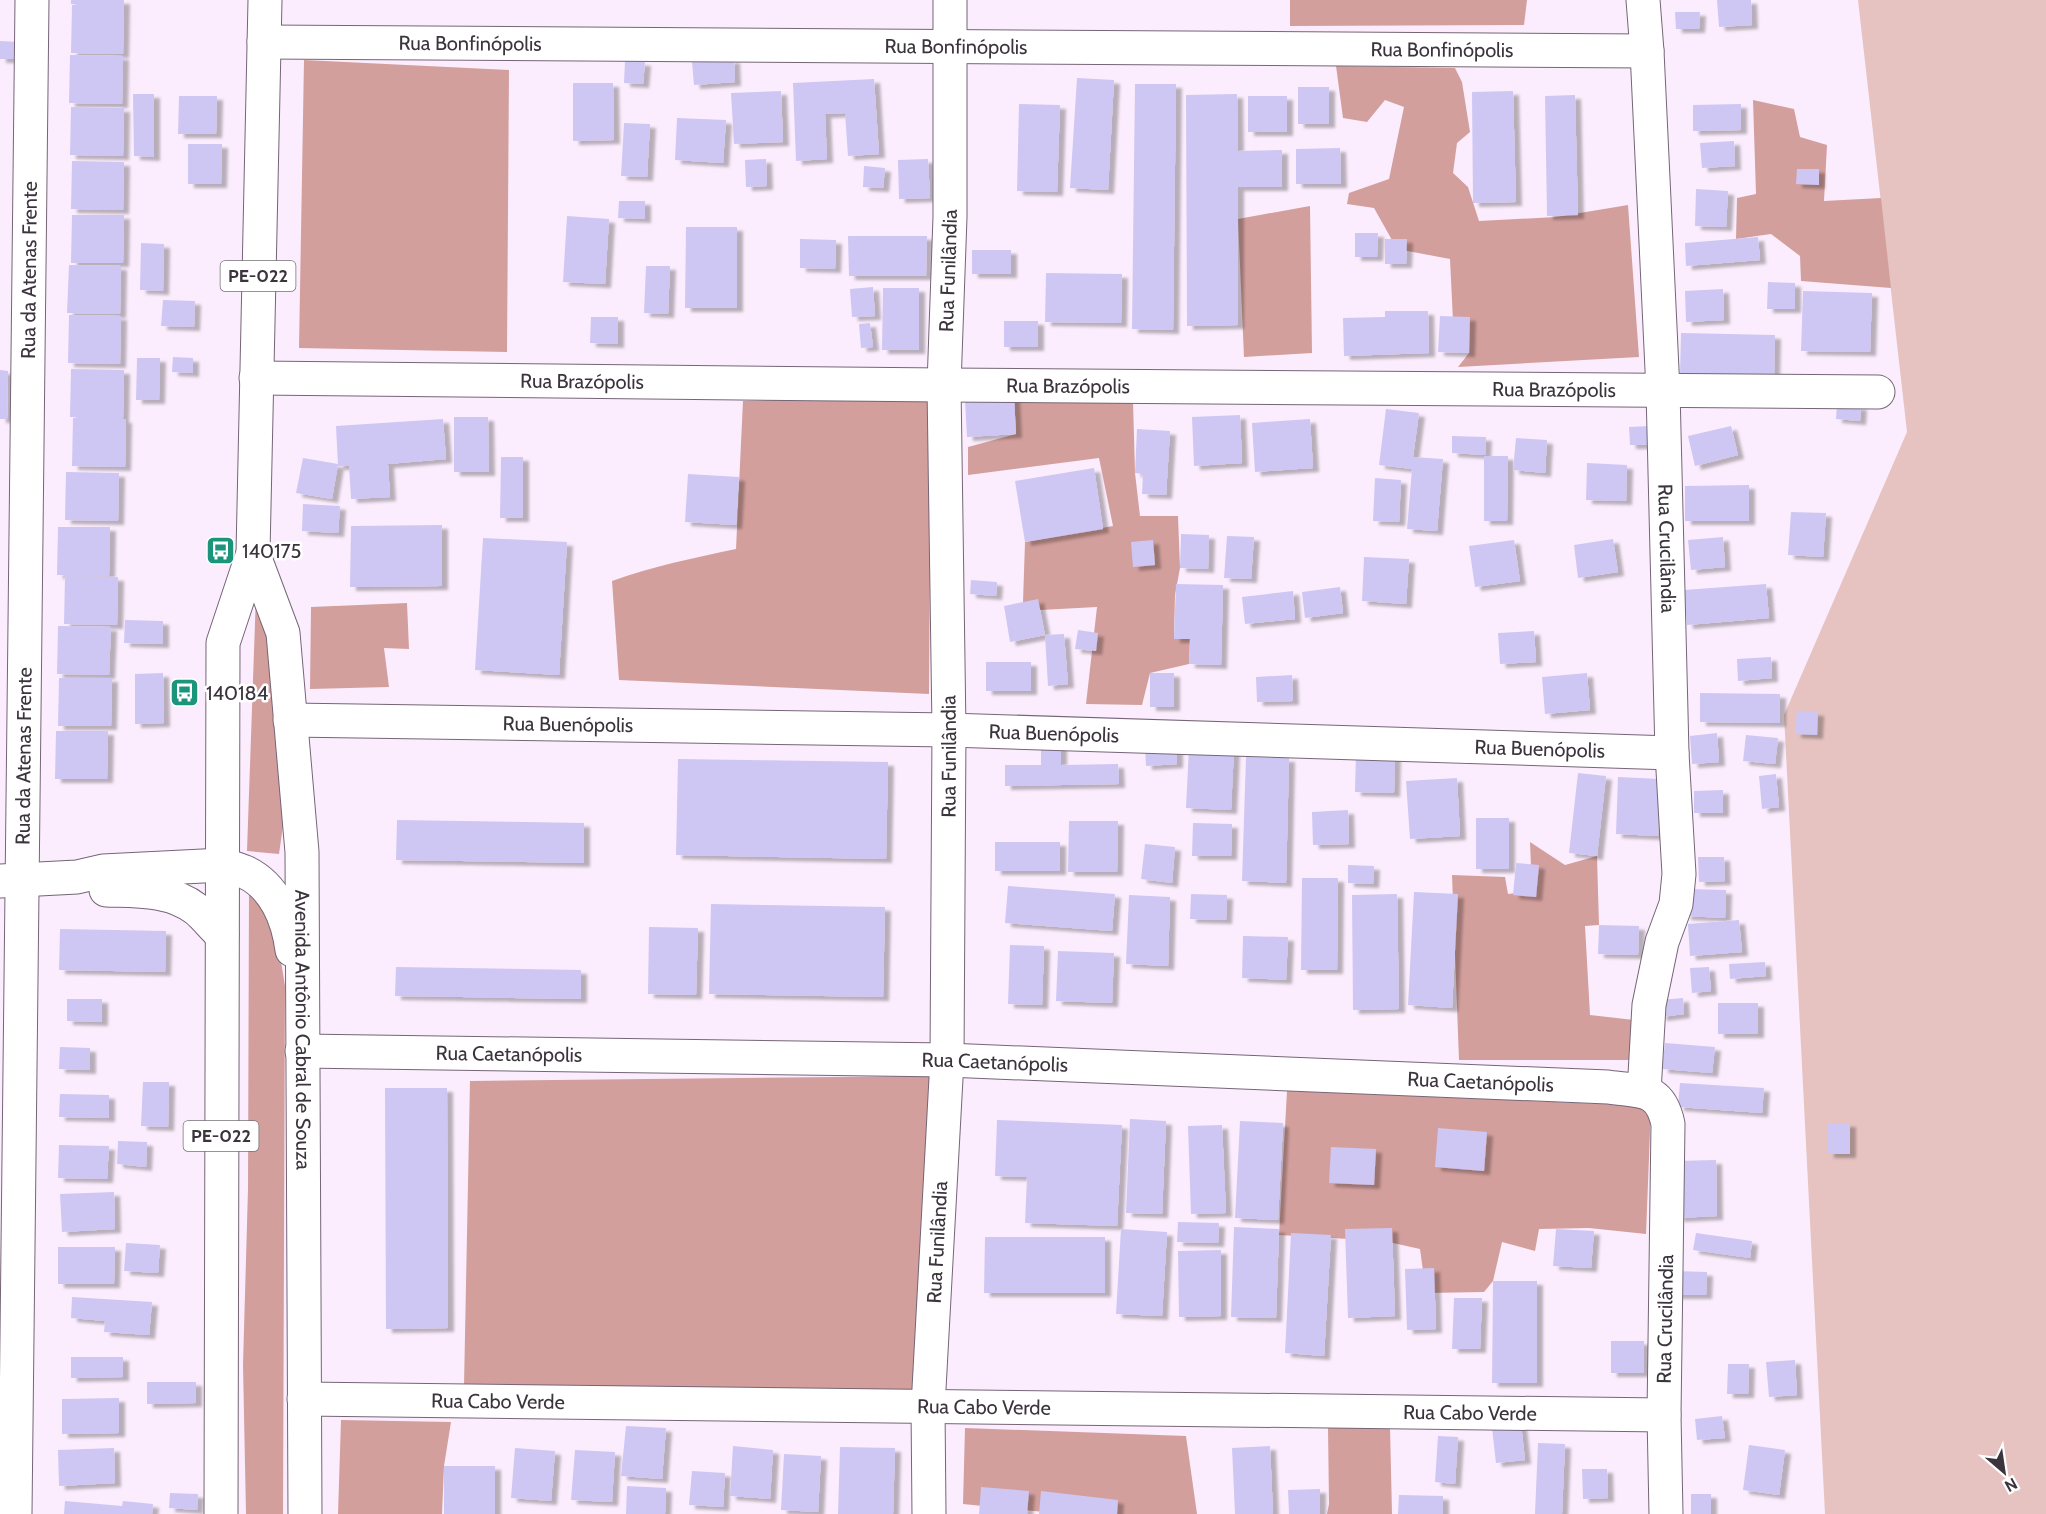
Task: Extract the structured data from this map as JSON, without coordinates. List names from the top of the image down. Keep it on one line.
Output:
{"streets":{"street":["Rua Bonfinópolis","Rua da Atenas Frente","Rua Funilândia","PE-022","Rua Brazópolis","Rua Crucilândia","Rua Buenópolis","Avenida Antônio Cabral de Souza","Rua Caetanópolis","Rua Cabo Verde"]},"crossings":[["Rua Bonfinópolis","Rua Funilândia"],["Rua Bonfinópolis","Rua Crucilândia"],["Rua Bonfinópolis","Avenida Antônio Cabral de Souza"],["Rua Funilândia","Rua Brazópolis"],["Rua Funilândia","Rua Buenópolis"],["Rua Funilândia","Rua Caetanópolis"],["Rua Funilândia","Rua Cabo Verde"],["Rua Brazópolis","Rua Crucilândia"],["Rua Brazópolis","Avenida Antônio Cabral de Souza"],["Rua Crucilândia","Rua Buenópolis"],["Rua Crucilândia","Rua Caetanópolis"],["Rua Crucilândia","Rua Cabo Verde"],["Rua Buenópolis","Avenida Antônio Cabral de Souza"],["Avenida Antônio Cabral de Souza","Rua Caetanópolis"],["Avenida Antônio Cabral de Souza","Rua Cabo Verde"]],"places":{"bus stop":["140175","140184"]},"north":"bottom right"}
